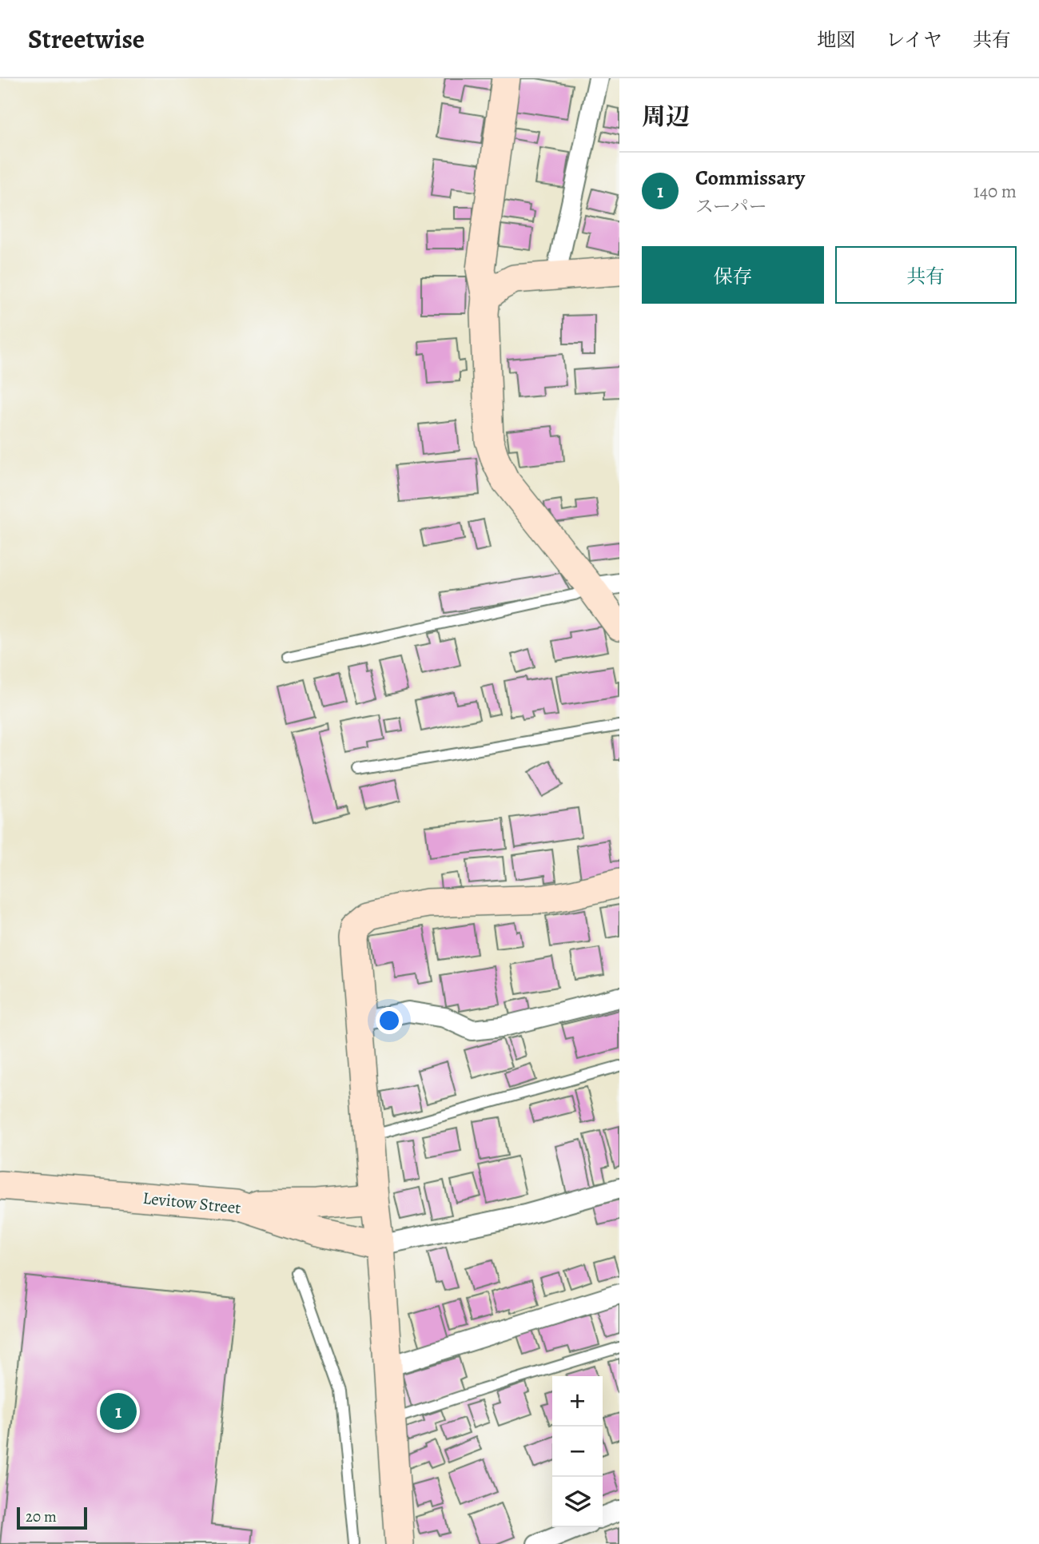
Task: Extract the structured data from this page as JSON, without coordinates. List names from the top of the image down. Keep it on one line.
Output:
{"streets":{"street":["Levitow Street"]},"scale_bar":"20 m","page":{"header":"Streetwise","nav":["地図","レイヤ","共有"],"heading":"周辺","list":[{"mark":"1","name":"Commissary","note":"スーパー","value":"140 m"}],"buttons":["保存","共有"],"map_buttons":["+","−"],"pins":"1","scale":"20 m"}}
